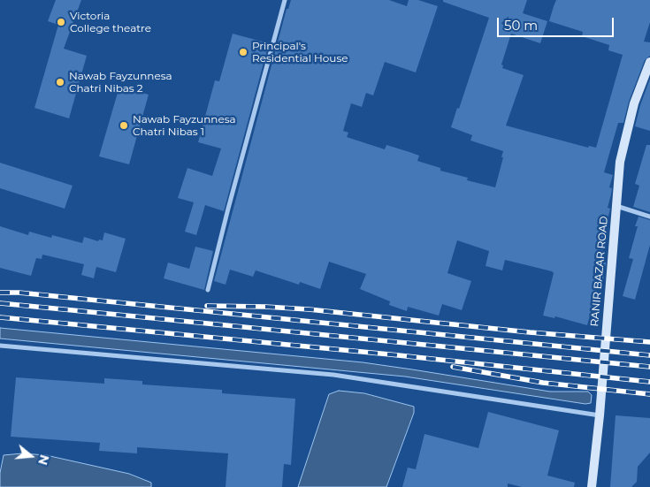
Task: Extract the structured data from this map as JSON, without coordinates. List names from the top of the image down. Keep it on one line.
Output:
{"streets":{"main road":["RANIR BAZAR ROAD"]},"places":["Victoria College theatre","Principal's Residential House","Nawab Fayzunnesa Chatri Nibas 2","Nawab Fayzunnesa Chatri Nibas 1"],"scale_bar":"50 m","north":"right"}
